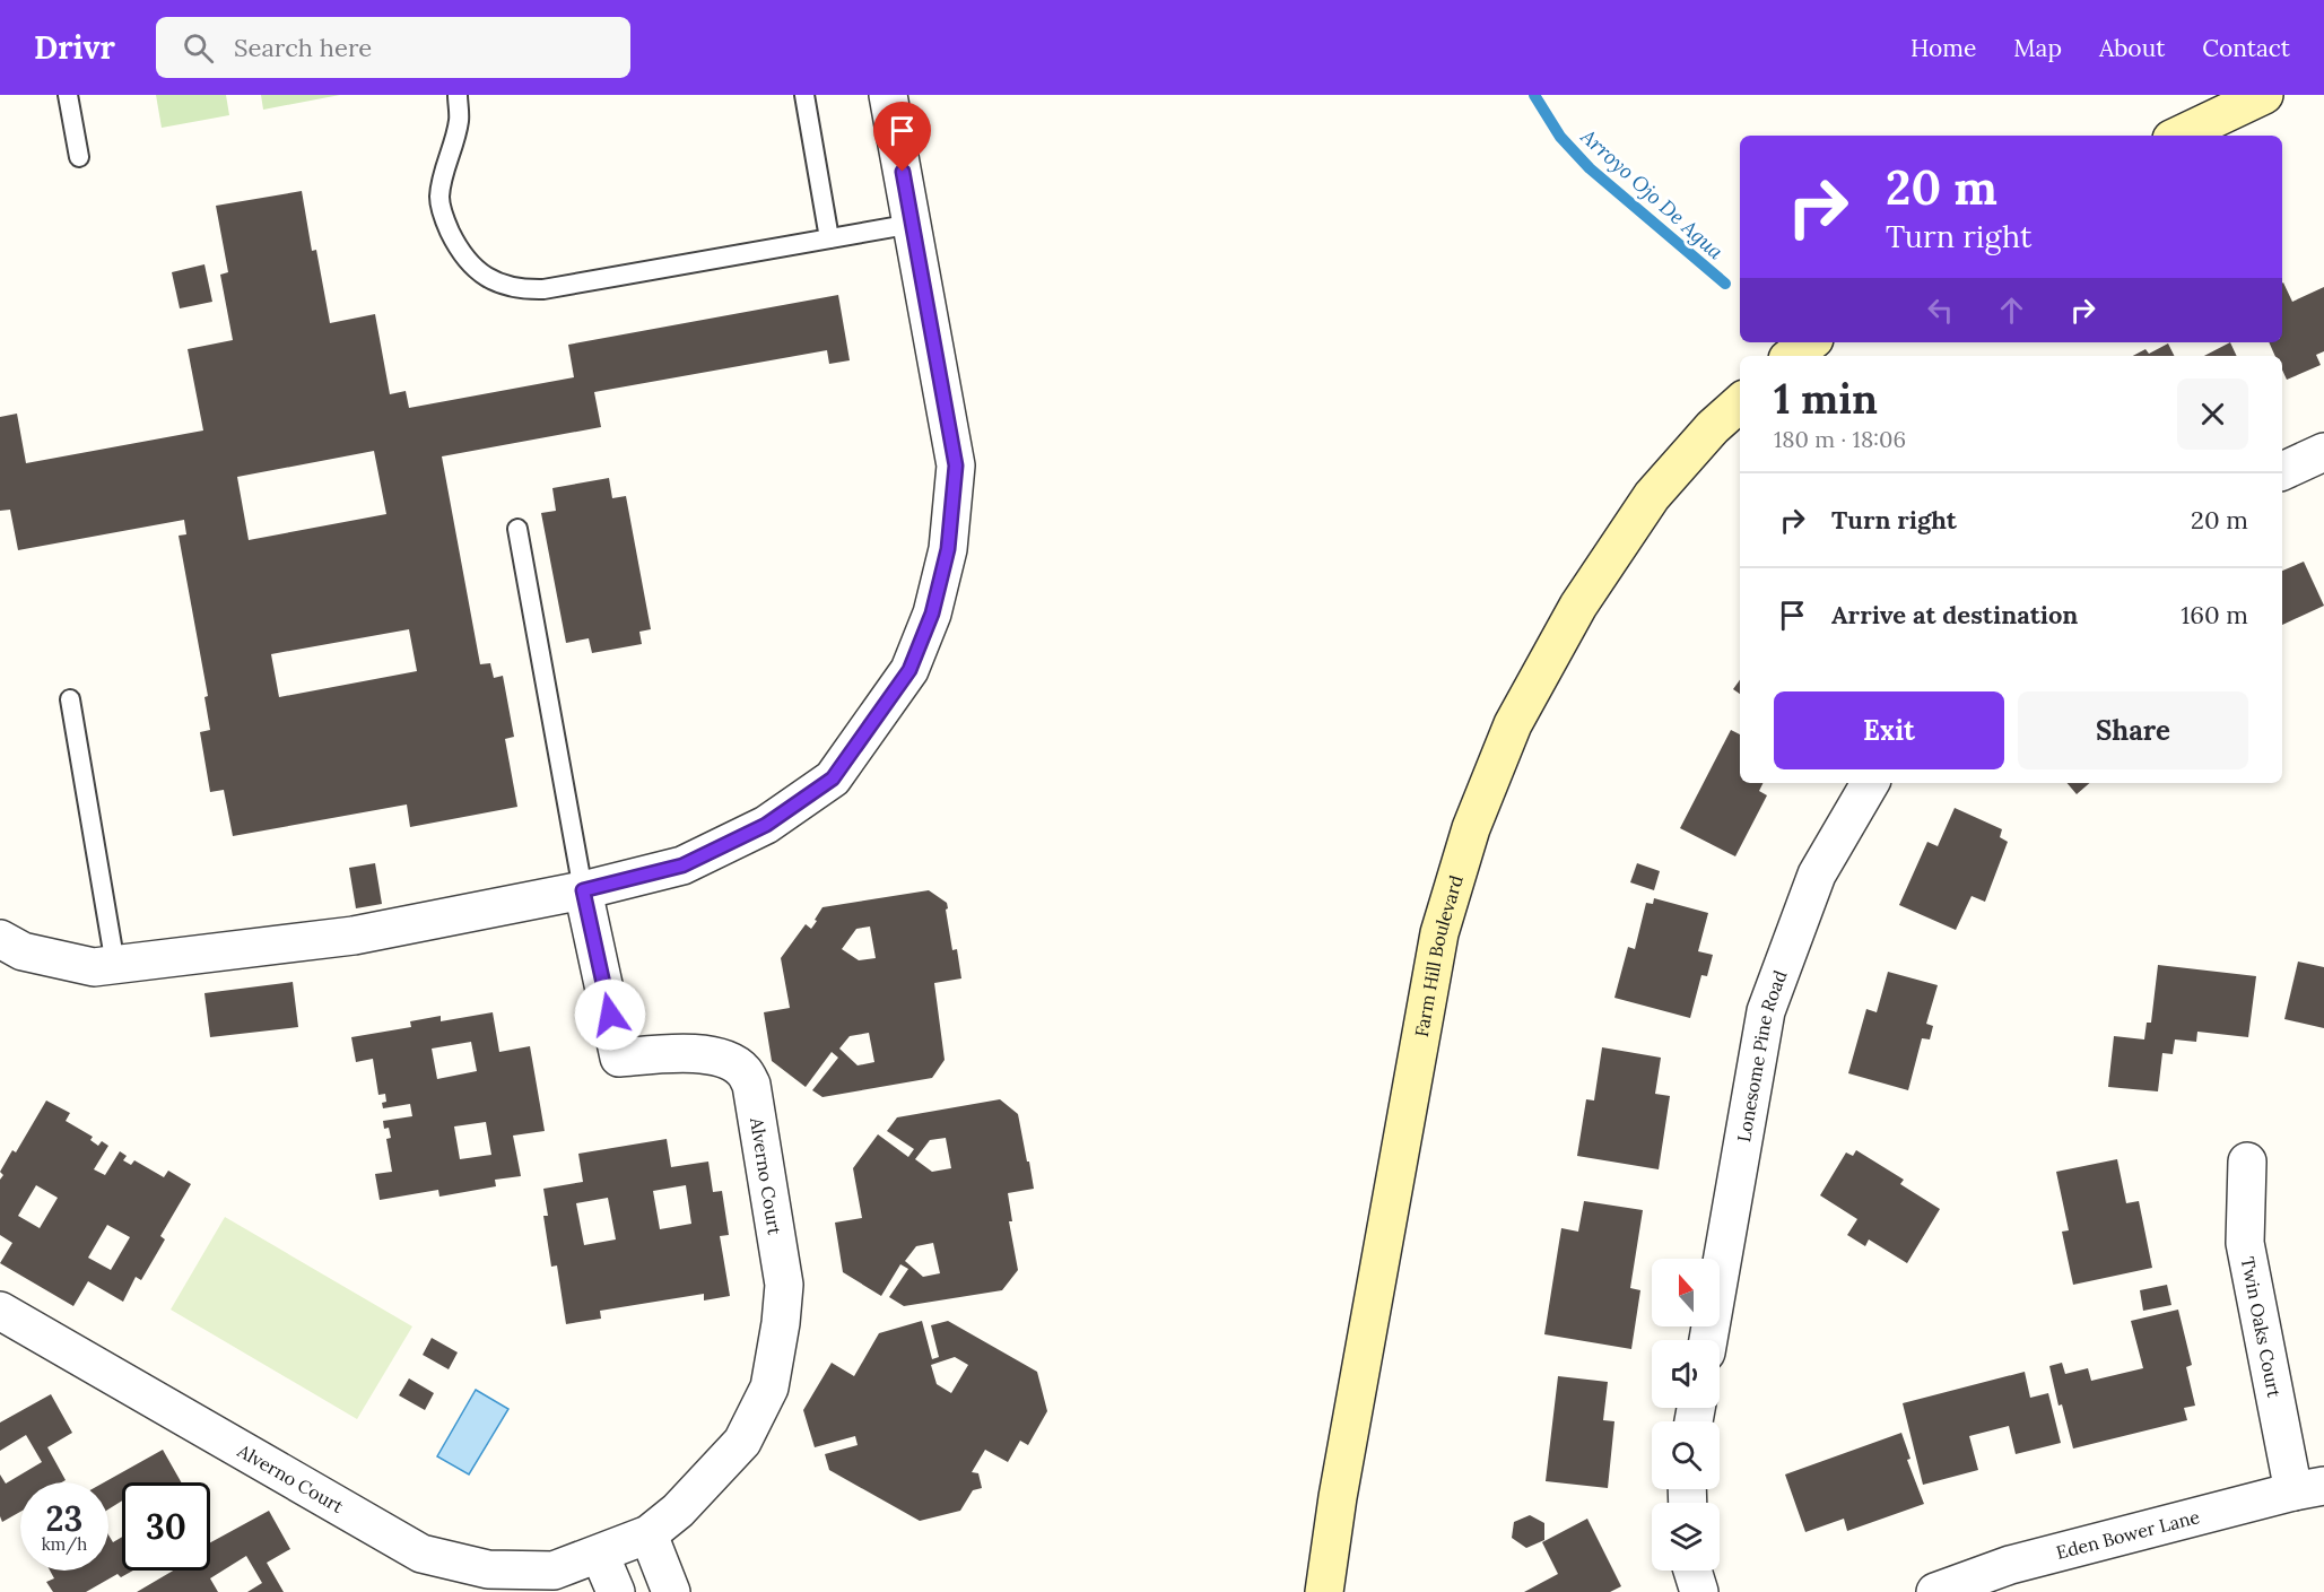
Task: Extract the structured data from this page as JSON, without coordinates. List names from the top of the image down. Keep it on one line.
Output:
{"streets":{"main road":["Farm Hill Boulevard"],"street":["Lonesome Pine Road","Alverno Court","Twin Oaks Court","Eden Bower Lane"]},"crossings":[["Twin Oaks Court","Eden Bower Lane"]],"water":["Arroyo Ojo De Agua"],"north":"top","page":{"header":"Drivr","search":"Search here","nav":["Home","Map","About","Contact"],"turn":["20 m","Turn right"],"heading":["1 min","180 m · 18:06"],"list":[{"name":"Turn right","value":"20 m"},{"name":"Arrive at destination","value":"160 m"}],"buttons":["Exit","Share"],"speed":"23 km/h","limit":"30"}}
